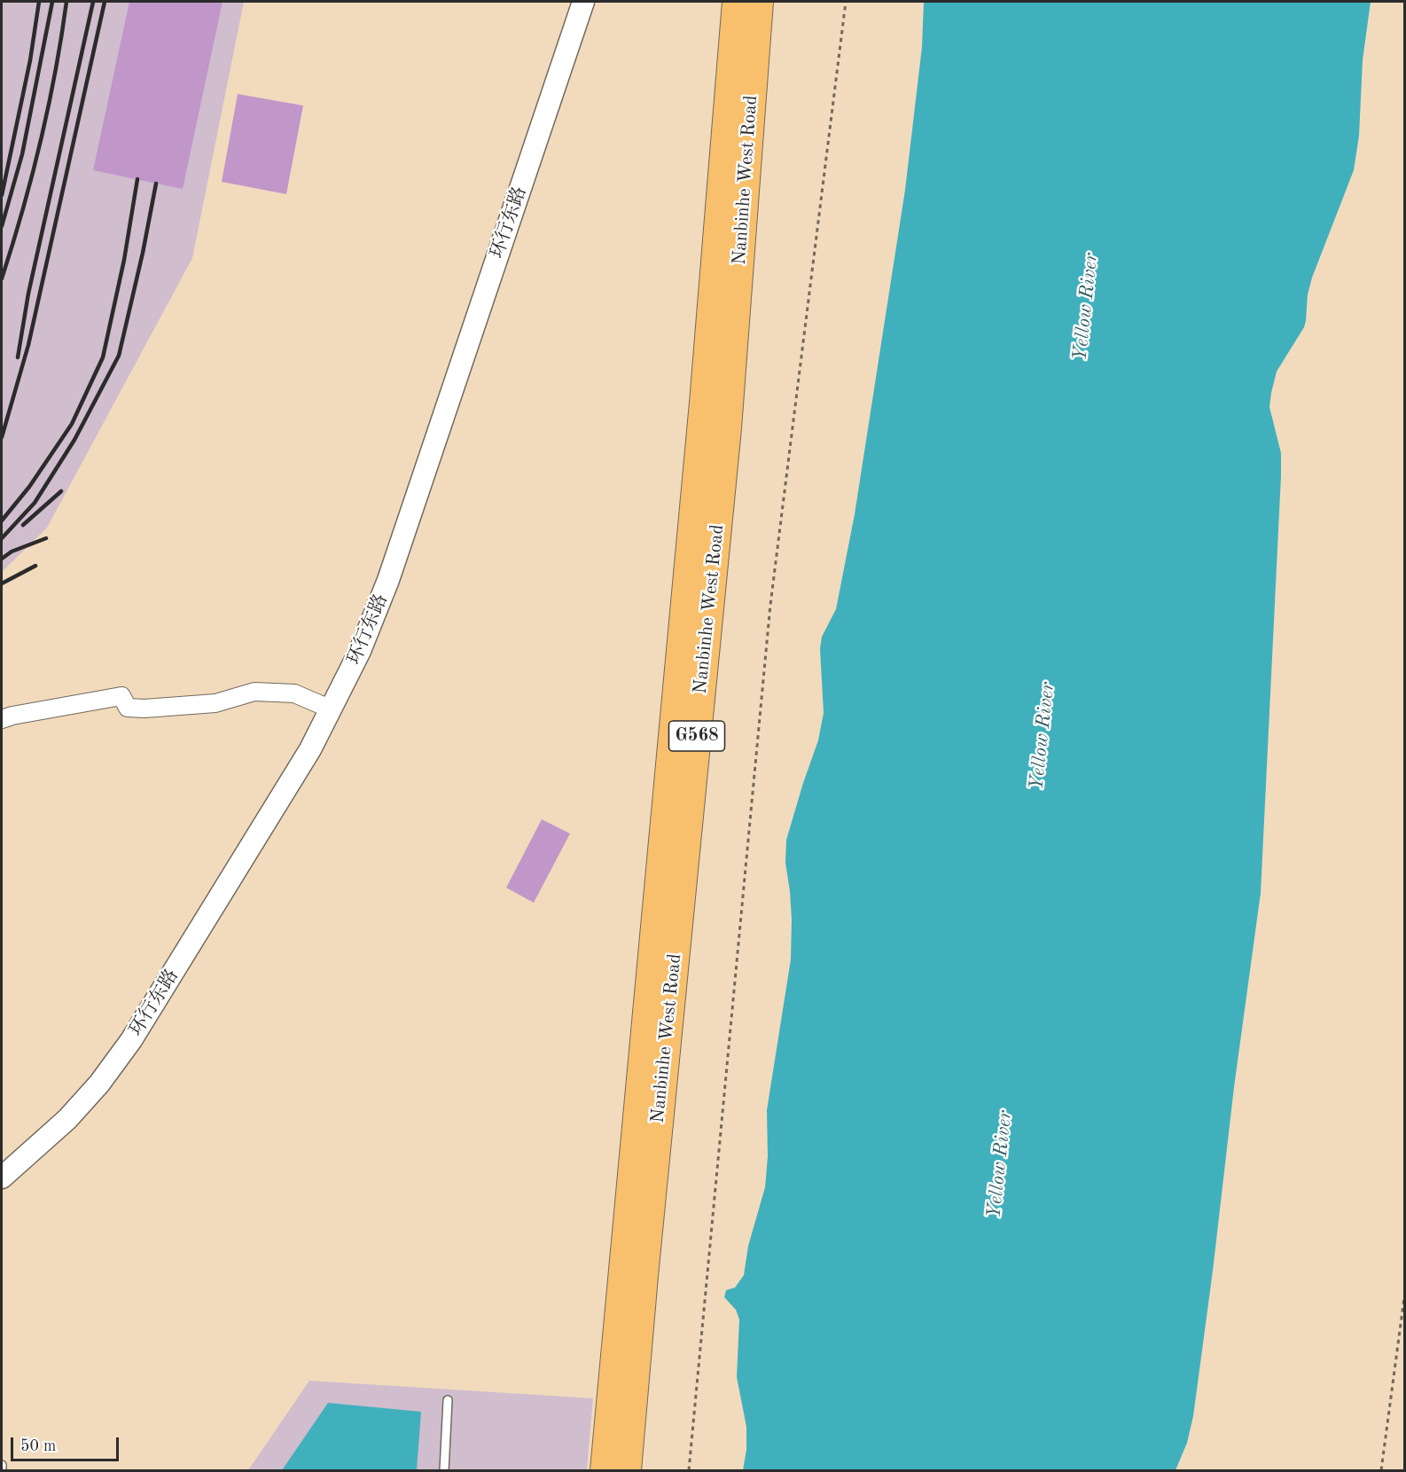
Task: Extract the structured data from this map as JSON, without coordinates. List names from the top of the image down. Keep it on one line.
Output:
{"streets":{"highway":["Nanbinhe West Road","G568"],"street":["环行东路"]},"water":["Yellow River"],"scale_bar":"50 m"}
